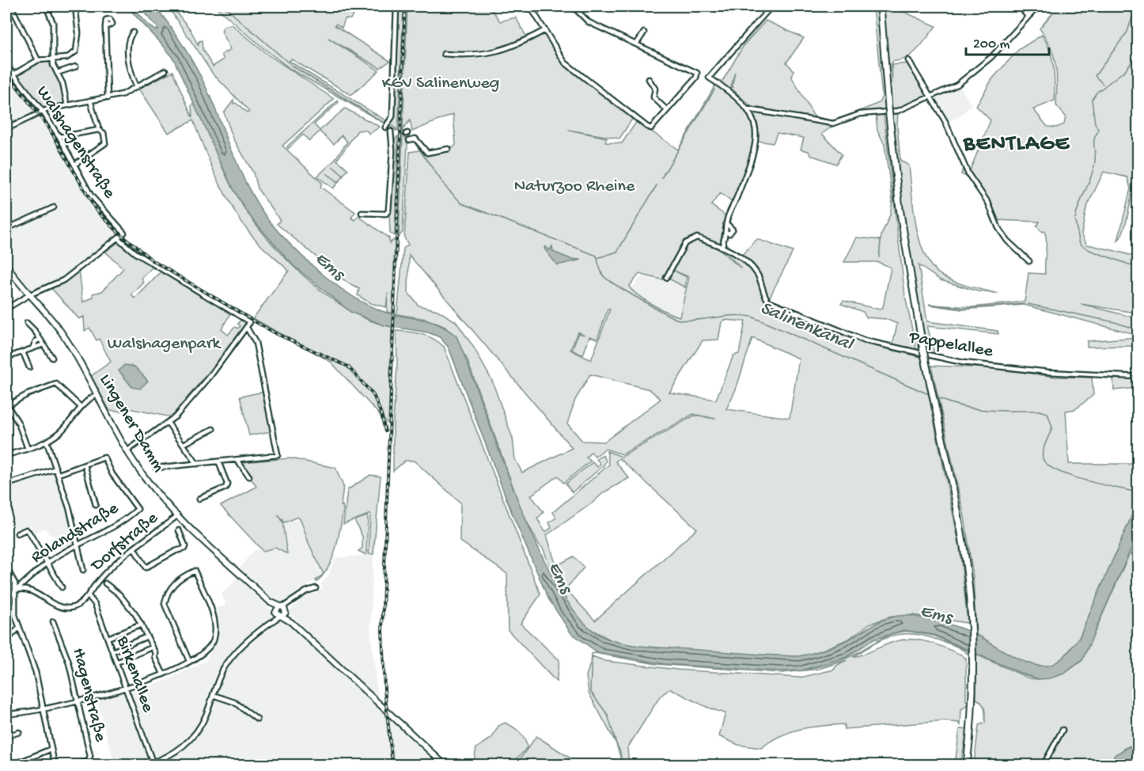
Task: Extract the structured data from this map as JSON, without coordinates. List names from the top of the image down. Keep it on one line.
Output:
{"streets":{"main road":["Lingener Damm"],"street":["Walshagenstraße","Pappelallee","Rolandstraße","Dorfstraße","Birkenallee","Hagenstraße"]},"crossings":[["Lingener Damm","Dorfstraße"],["Rolandstraße","Dorfstraße"],["Dorfstraße","Birkenallee"]],"districts":["BENTLAGE"],"water":["Ems","Salinenkanal"],"parks":["KGV Salinenweg","Naturzoo Rheine","Walshagenpark"],"scale_bar":"200 m"}
